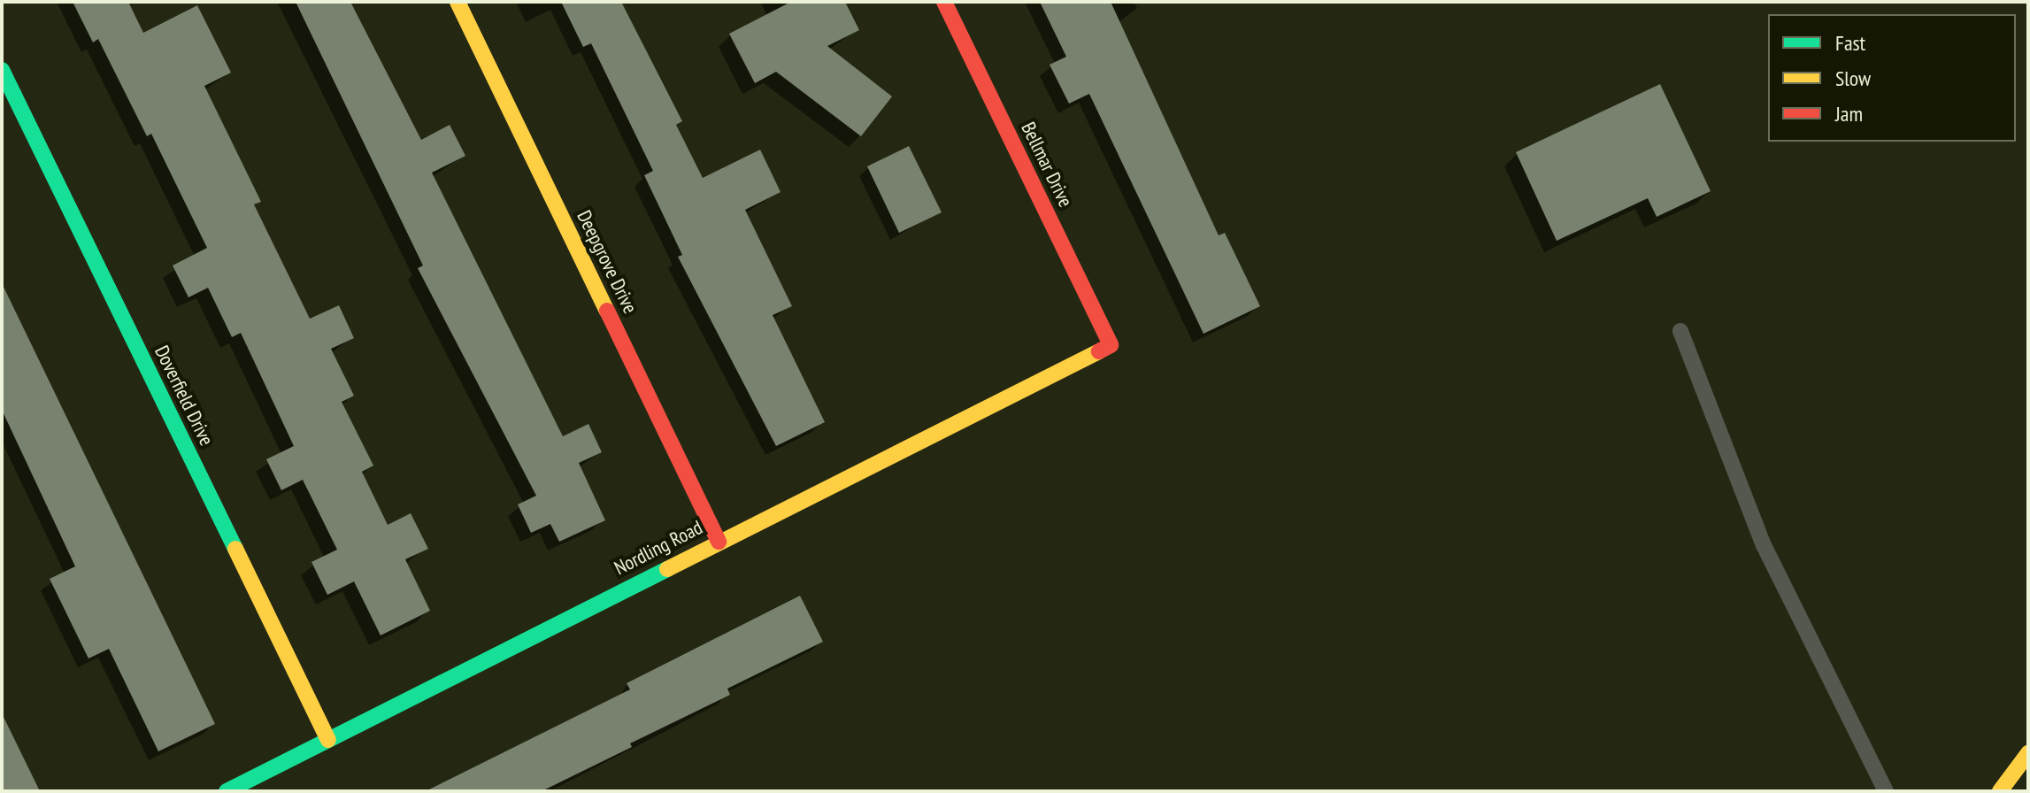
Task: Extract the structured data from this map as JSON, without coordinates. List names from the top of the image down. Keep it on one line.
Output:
{"streets":{"street":["Bellmar Drive","Deepgrove Drive","Doverfield Drive","Nordling Road"]},"crossings":[["Bellmar Drive","Nordling Road"],["Deepgrove Drive","Nordling Road"],["Doverfield Drive","Nordling Road"]],"legend":["Fast","Slow","Jam"]}
